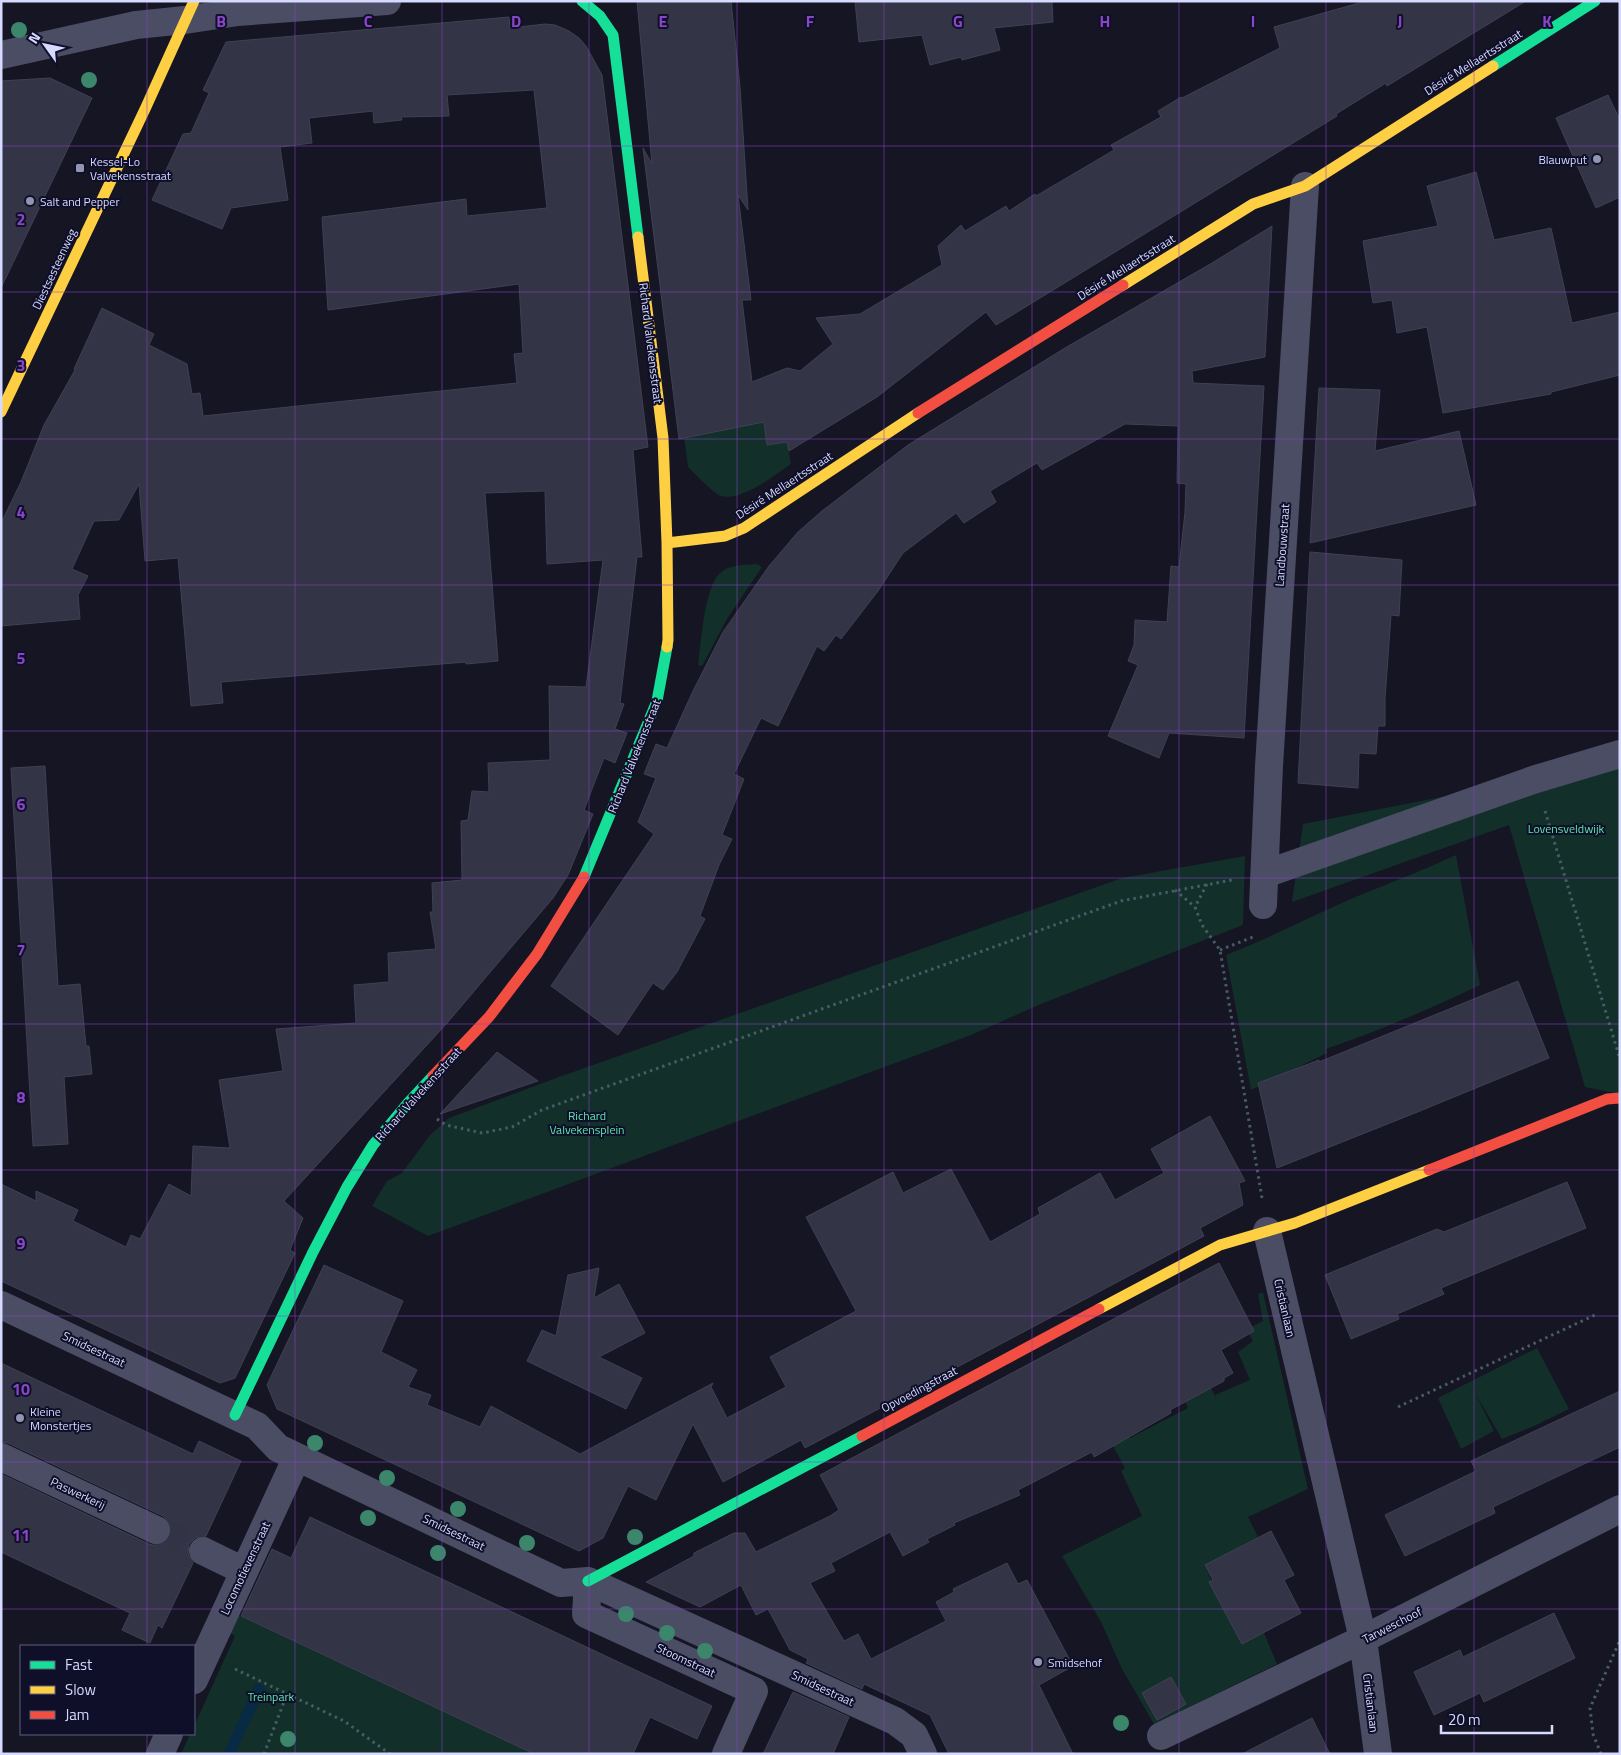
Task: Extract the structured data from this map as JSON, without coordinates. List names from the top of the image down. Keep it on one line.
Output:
{"streets":{"street":["Désiré Mellaertsstraat","Diestsesteenweg","Richard Valvekensstraat","Landbouwstraat","Cristianlaan","Smidsestraat","Opvoedingstraat","Paswerkerij","Locomotievenstraat","Tarweschoof","Stoomstraat"]},"crossings":[["Désiré Mellaertsstraat","Richard Valvekensstraat"],["Désiré Mellaertsstraat","Landbouwstraat"],["Richard Valvekensstraat","Smidsestraat"],["Cristianlaan","Opvoedingstraat"],["Cristianlaan","Tarweschoof"],["Smidsestraat","Opvoedingstraat"],["Smidsestraat","Locomotievenstraat"],["Smidsestraat","Stoomstraat"],["Opvoedingstraat","Stoomstraat"]],"parks":["Lovensveldwijk","Richard Valvekensplein","Treinpark"],"places":{"other":["Blauwput","Salt and Pepper","Kleine Monstertjes","Smidsehof"],"transit":["Kessel-Lo Valvekensstraat"]},"legend":["Fast","Slow","Jam"],"scale_bar":"20 m","north":"top left","grid":{"columns":["B","C","D","E","F","G","H","I","J","K"],"rows":["2","3","4","5","6","7","8","9","10","11"]}}
